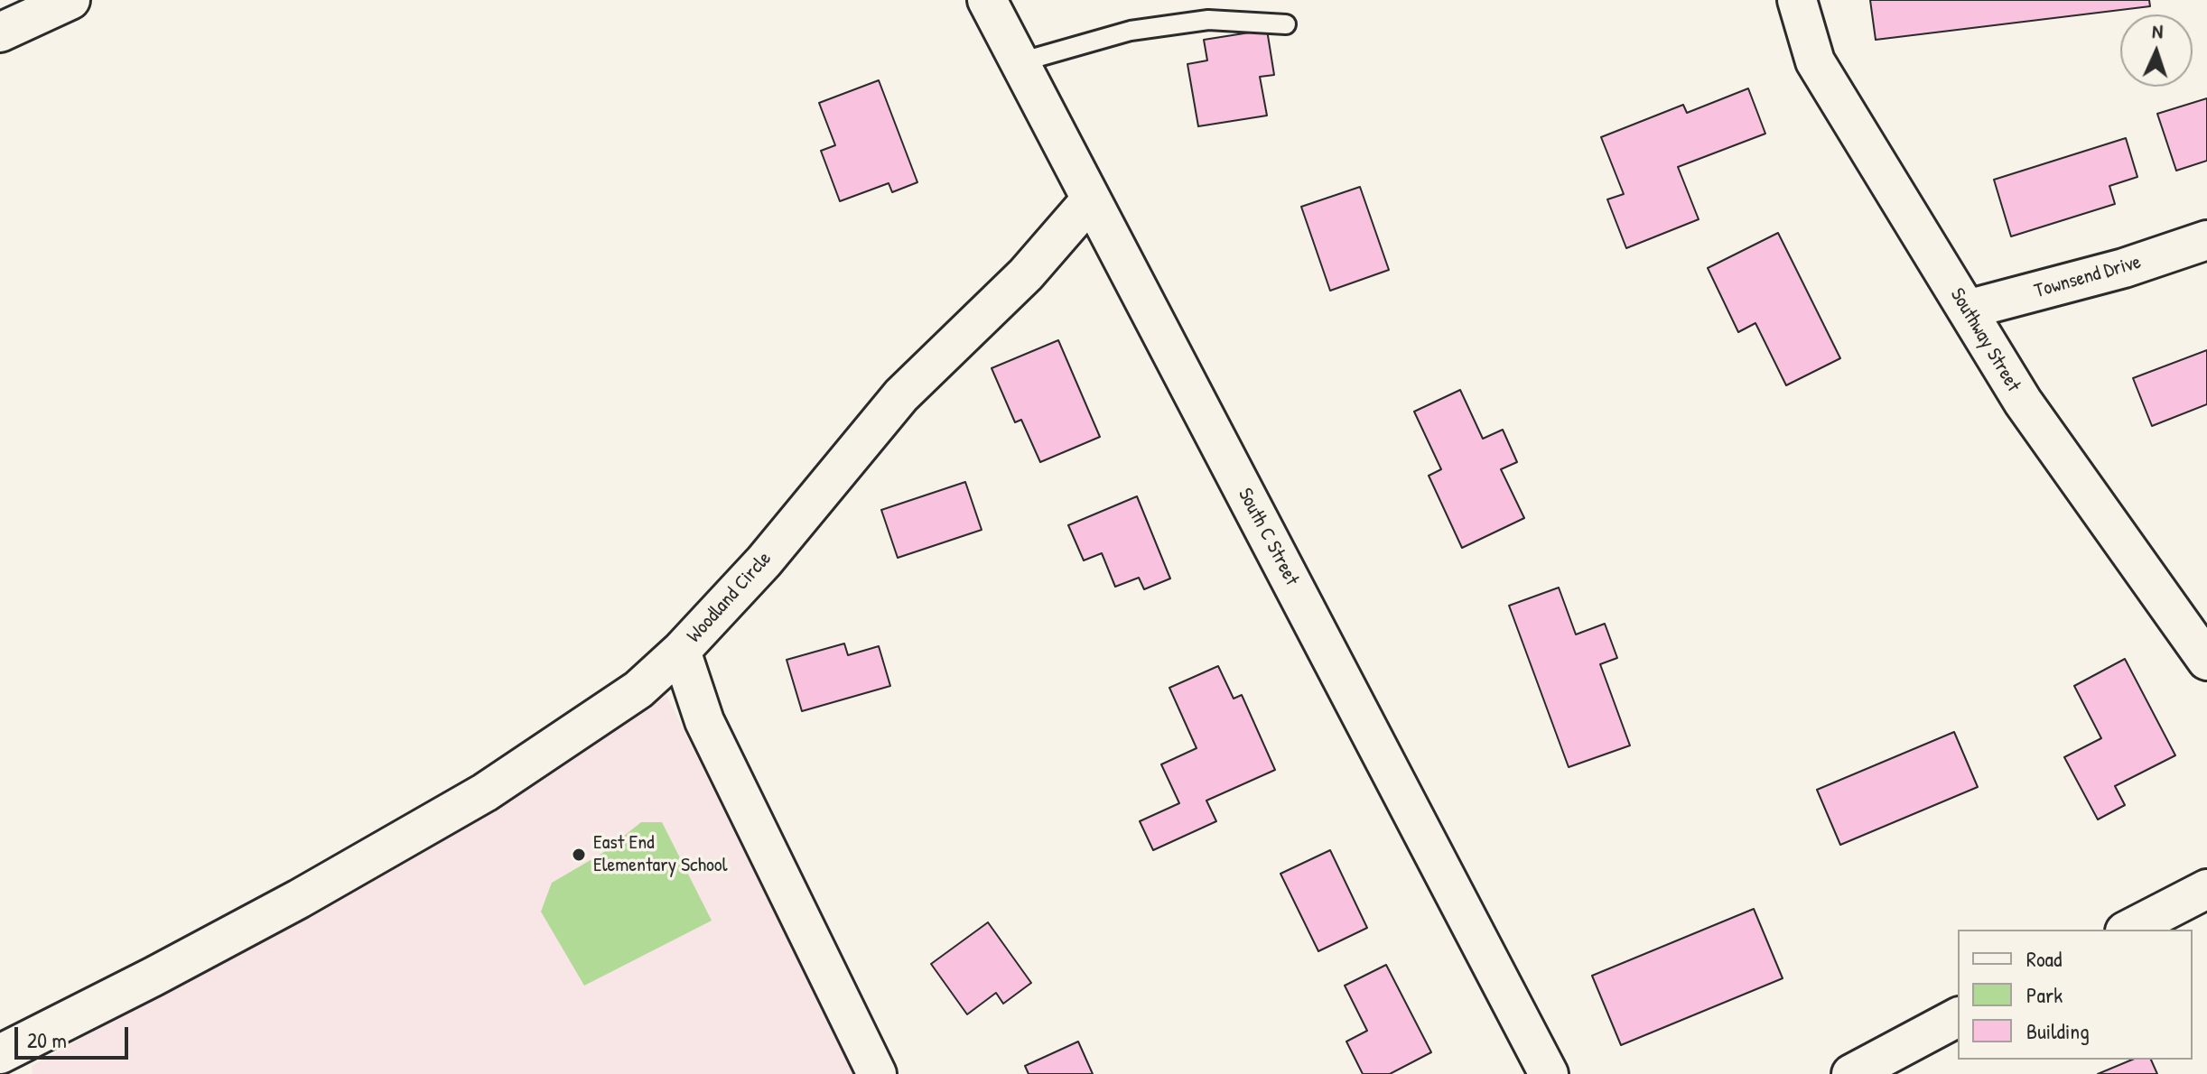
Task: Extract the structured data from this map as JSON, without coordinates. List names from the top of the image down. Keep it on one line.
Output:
{"streets":{"street":["Townsend Drive","Southway Street","South C Street","Woodland Circle"]},"crossings":[["Townsend Drive","Southway Street"],["South C Street","Woodland Circle"]],"places":["East End Elementary School"],"legend":["Road","Park","Building"],"scale_bar":"20 m","north":"top"}
